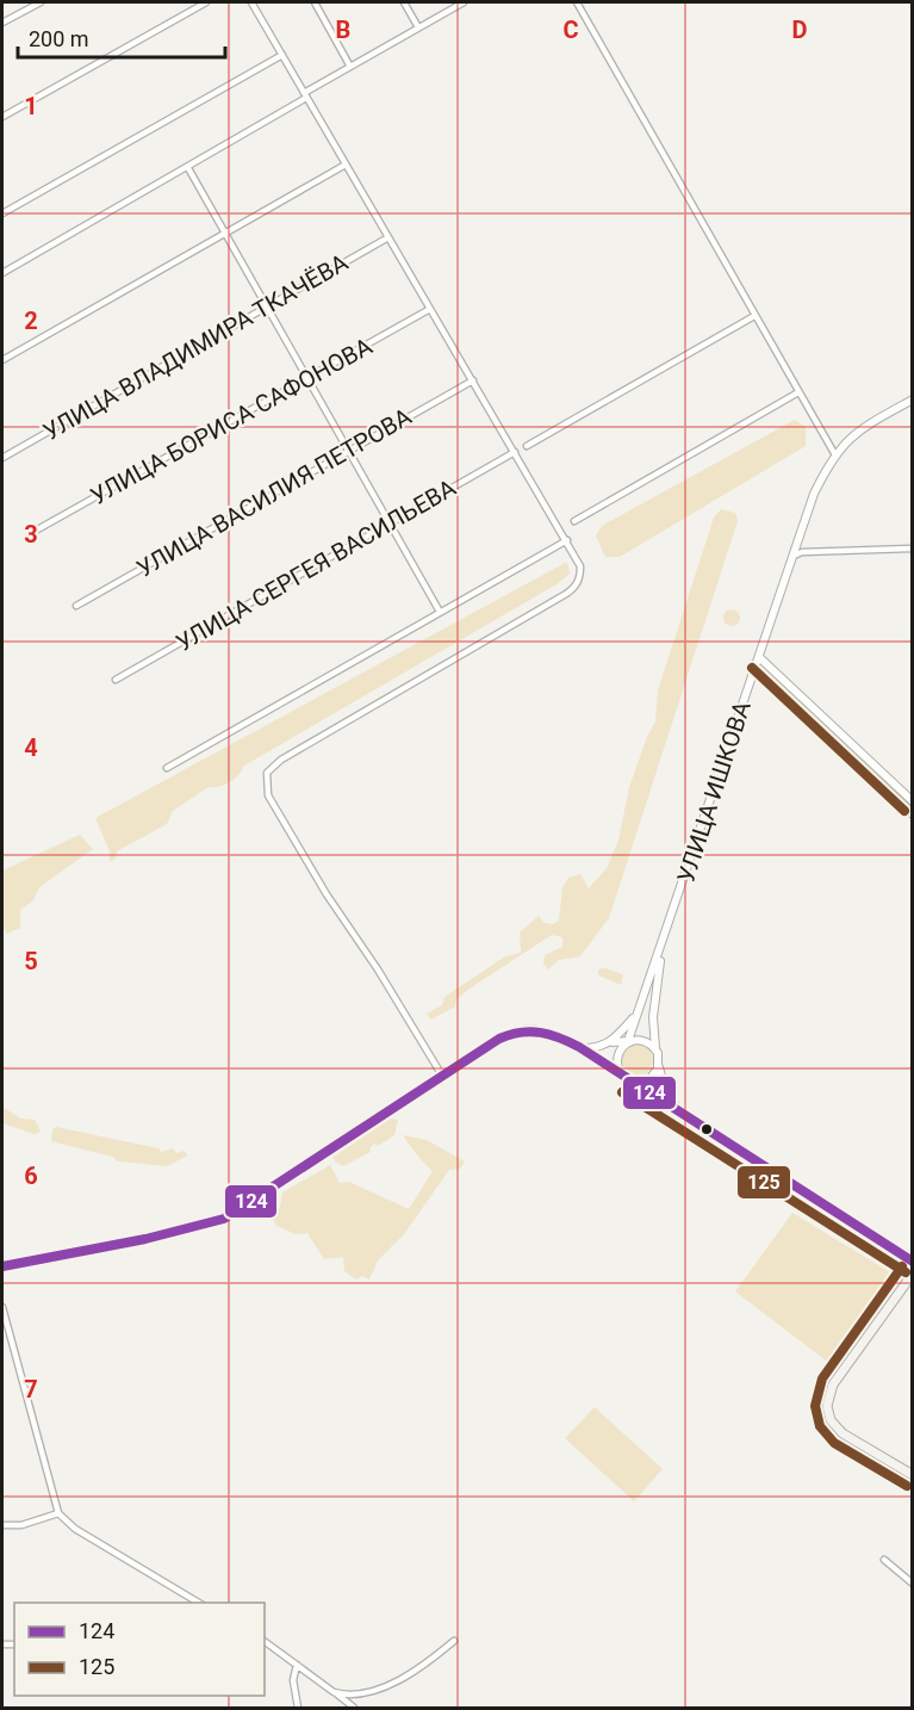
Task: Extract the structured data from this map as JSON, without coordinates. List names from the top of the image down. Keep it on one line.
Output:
{"streets":{"street":["УЛИЦА ВЛАДИМИРА ТКАЧЁВА","УЛИЦА БОРИСА САФОНОВА","УЛИЦА ВАСИЛИЯ ПЕТРОВА","УЛИЦА СЕРГЕЯ ВАСИЛЬЕВА","УЛИЦА ИШКОВА"]},"lines":["transit line 125","transit line 124"],"legend":["124","125"],"scale_bar":"200 m","grid":{"columns":["B","C","D"],"rows":["1","2","3","4","5","6","7"]}}
